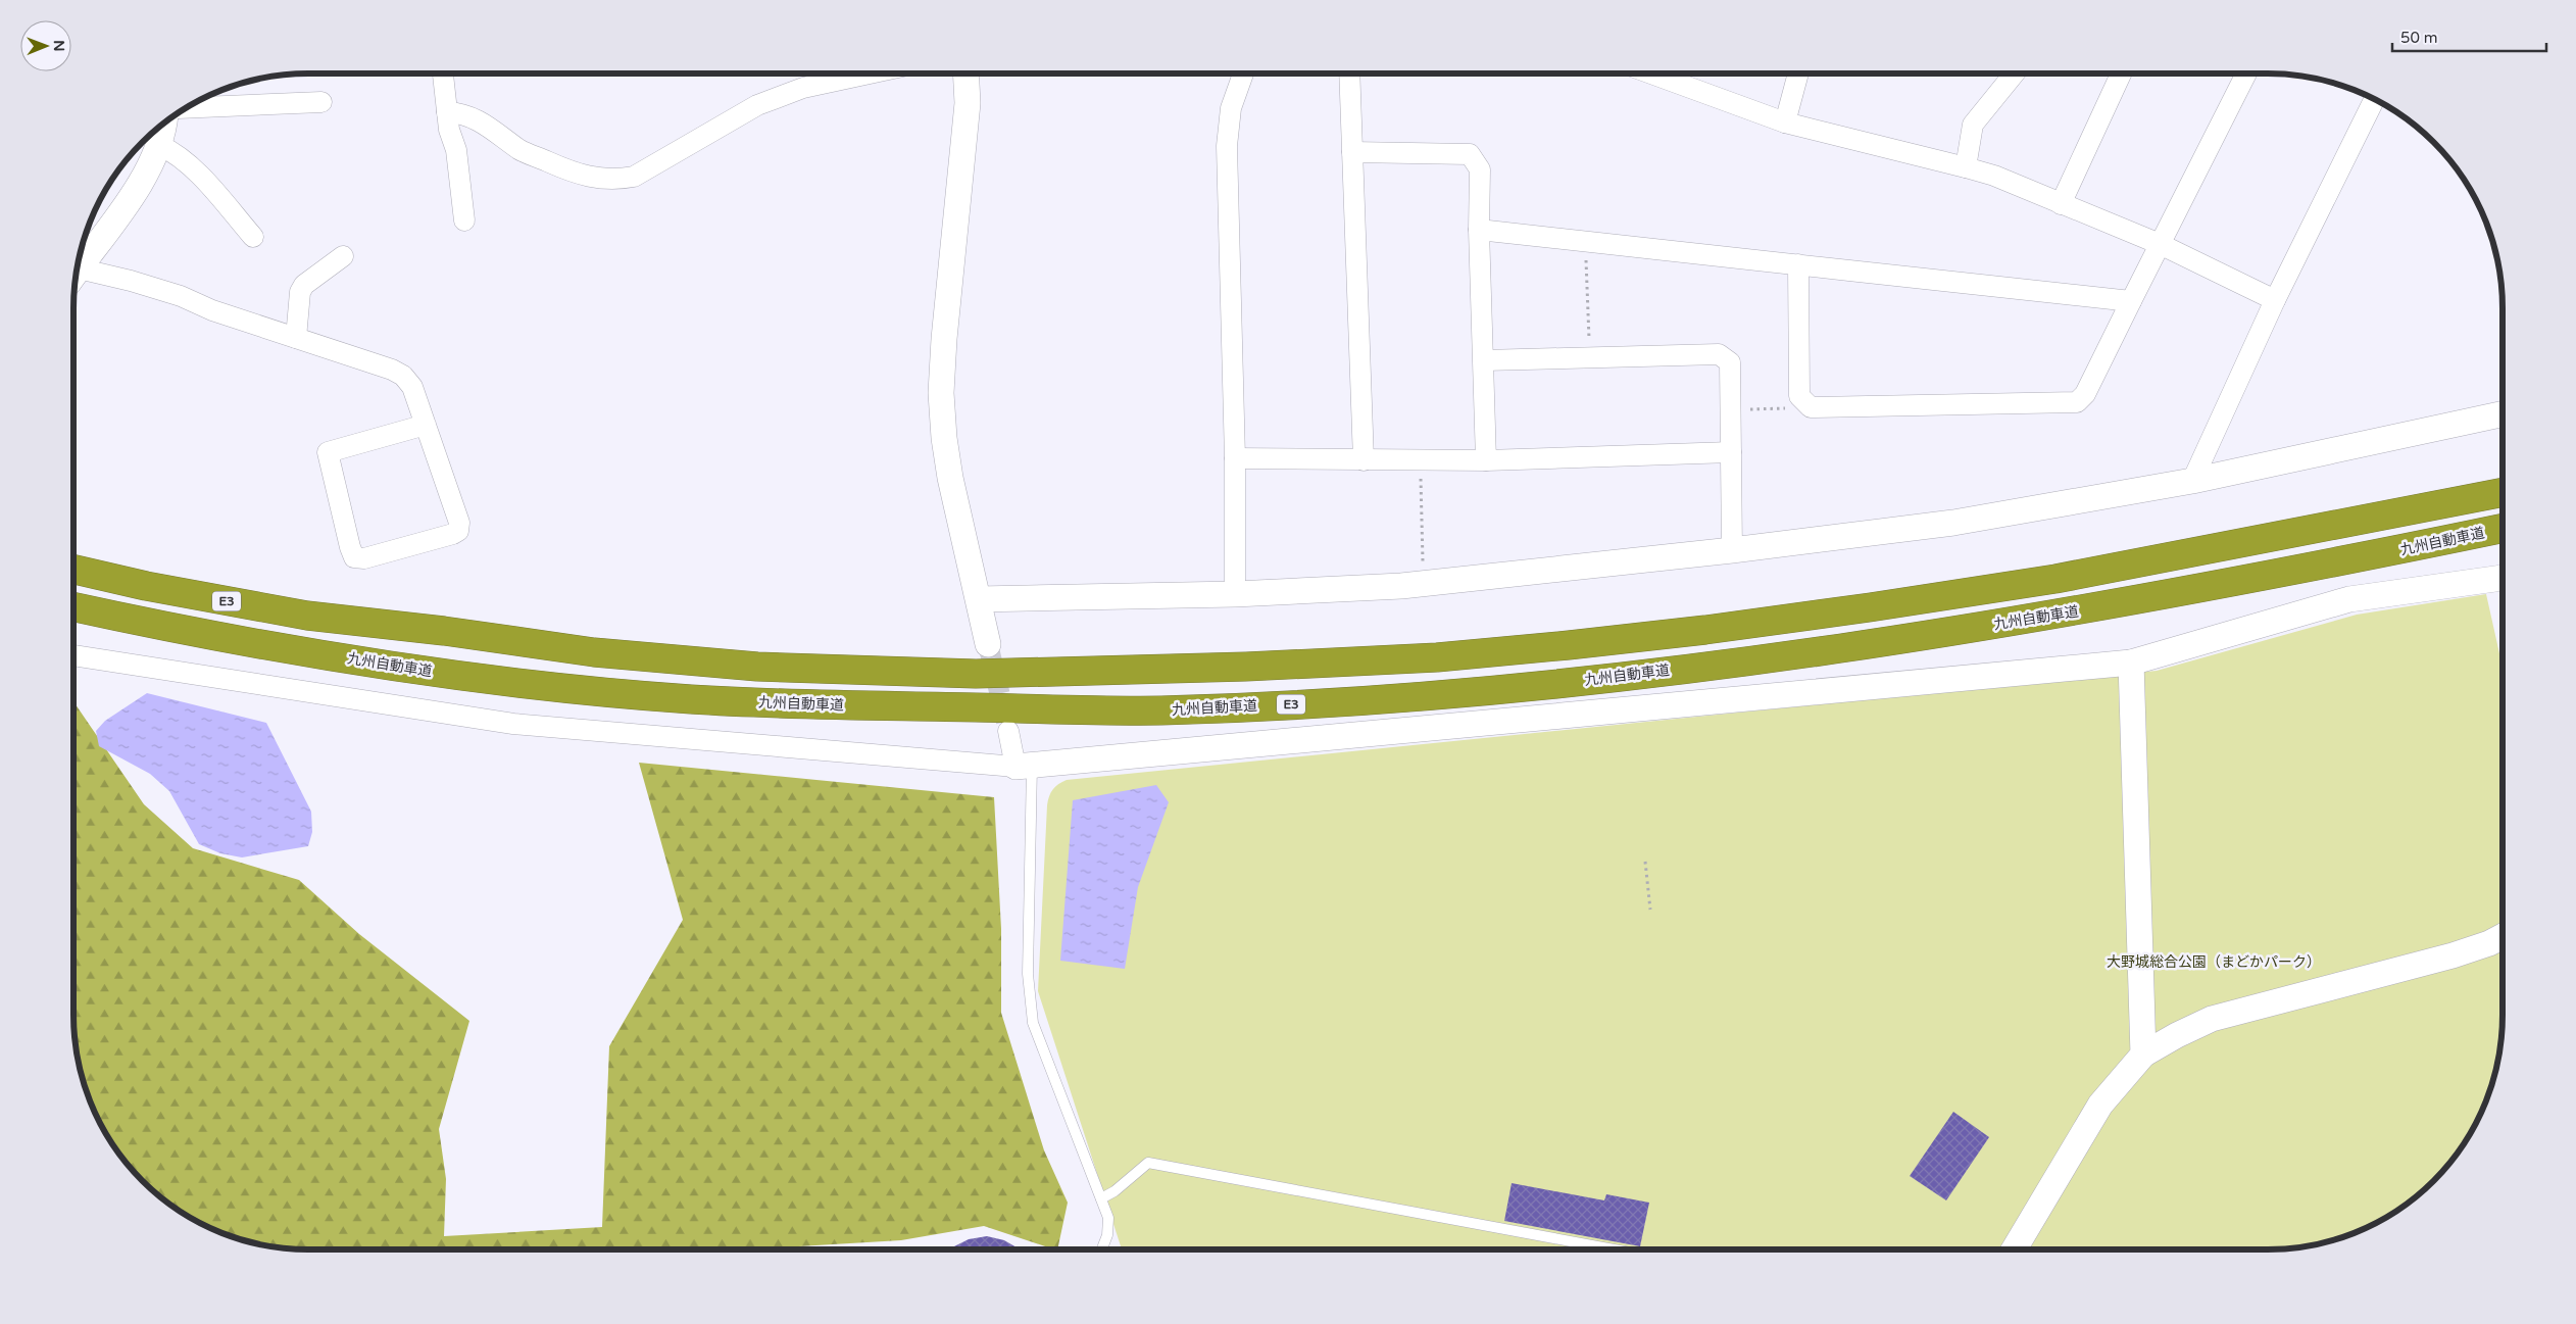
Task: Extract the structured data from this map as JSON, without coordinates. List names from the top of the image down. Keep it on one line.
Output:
{"streets":{"highway":["九州自動車道","E3"]},"parks":["大野城総合公園（まどかパーク）"],"scale_bar":"50 m","north":"right"}
